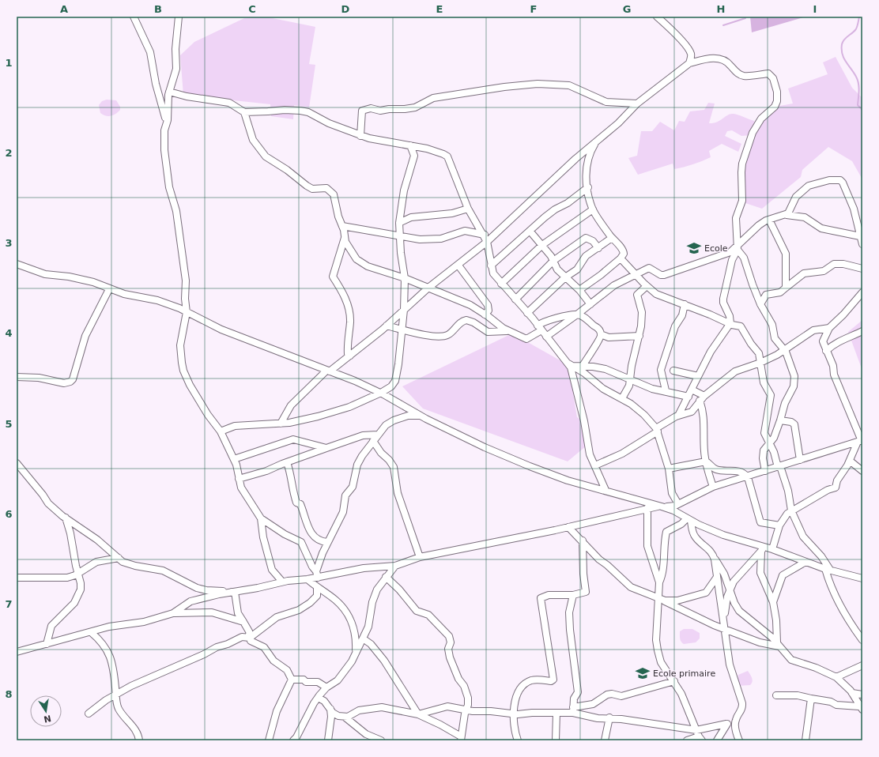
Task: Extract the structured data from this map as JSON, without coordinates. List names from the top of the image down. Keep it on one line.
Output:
{"places":{"school or university":["Ecole","Ecole primaire"]},"north":"bottom","grid":{"columns":["A","B","C","D","E","F","G","H","I"],"rows":["1","2","3","4","5","6","7","8"]}}
